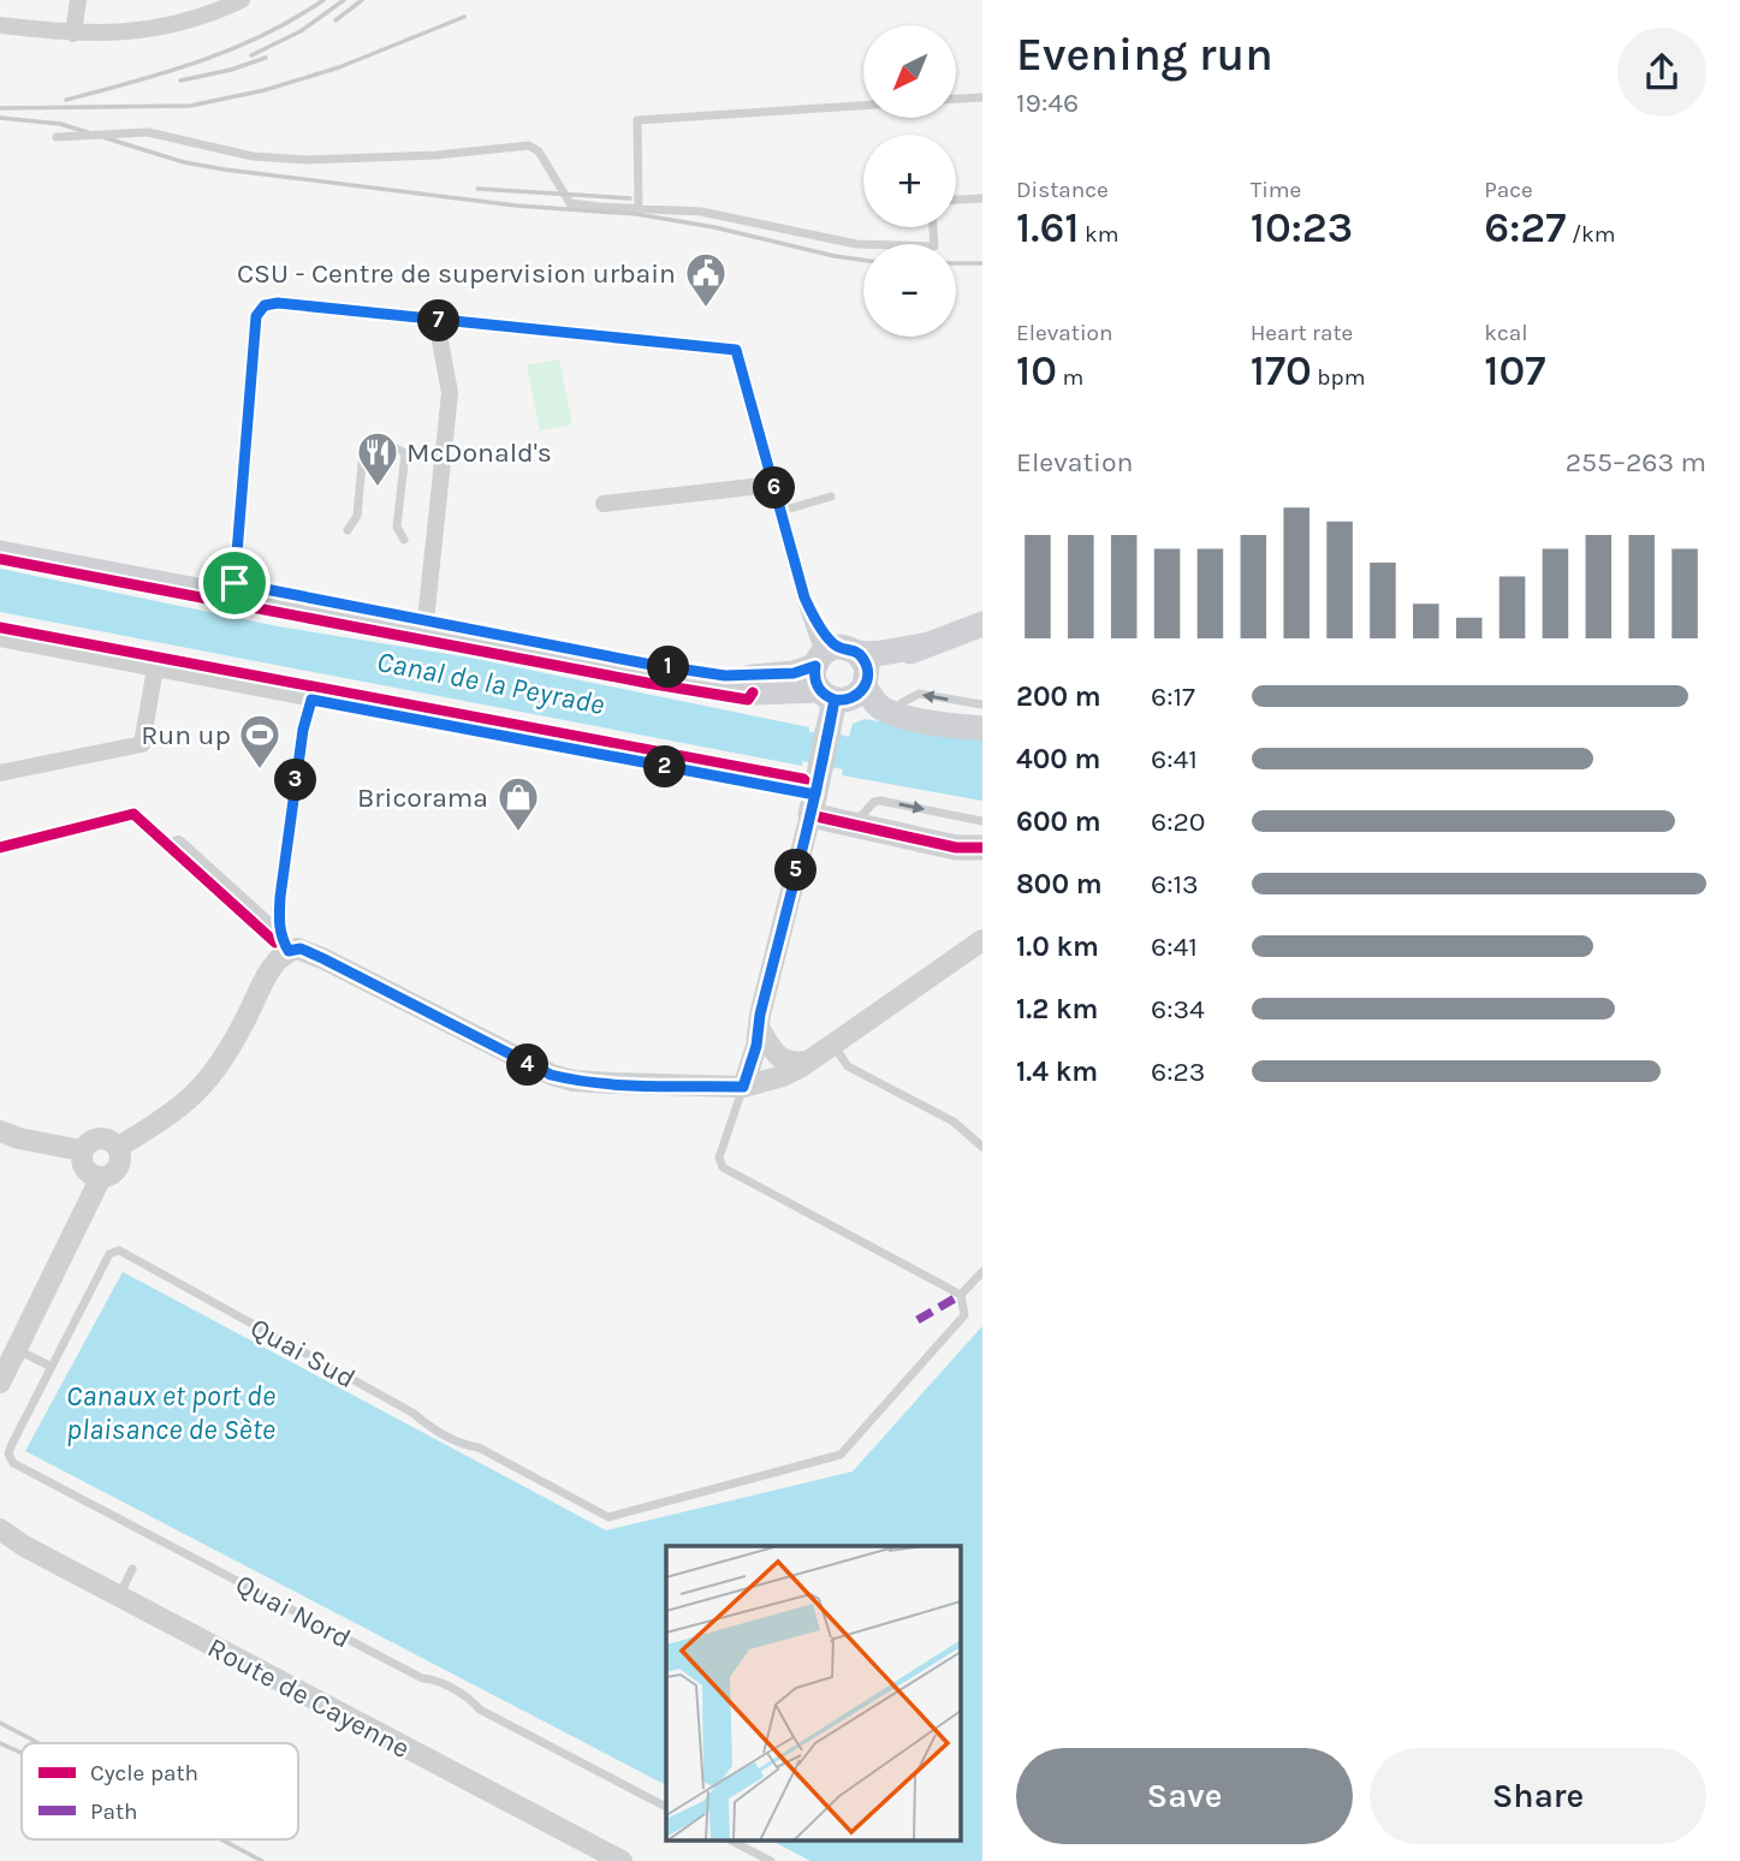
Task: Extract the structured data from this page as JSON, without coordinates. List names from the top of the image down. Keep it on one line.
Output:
{"streets":{"street":["Route de Cayenne"],"lane":["Quai Sud","Quai Nord"]},"crossings":[["Quai Sud","Quai Nord"]],"water":["Canal de la Peyrade","Canaux et port de plaisance de Sète"],"places":{"public building":["CSU - Centre de supervision urbain"],"restaurant":["McDonald's"],"sports":["Run up"],"shop":["Bricorama"]},"legend":["Cycle path","Path"],"north":"bottom left","page":{"heading":["Evening run","19:46"],"map_buttons":["+","−"],"stats":[["Distance","1.61 km"],["Time","10:23"],["Pace","6:27 /km"],["Elevation","10 m"],["Heart rate","170 bpm"],["kcal","107"]],"pins":["7","6","1","2","3","5","4"],"chart":["Elevation","255–263 m"],"list":[{"name":"200 m","note":"6:17"},{"name":"400 m","note":"6:41"},{"name":"600 m","note":"6:20"},{"name":"800 m","note":"6:13"},{"name":"1.0 km","note":"6:41"},{"name":"1.2 km","note":"6:34"},{"name":"1.4 km","note":"6:23"}],"buttons":["Save","Share"]}}
